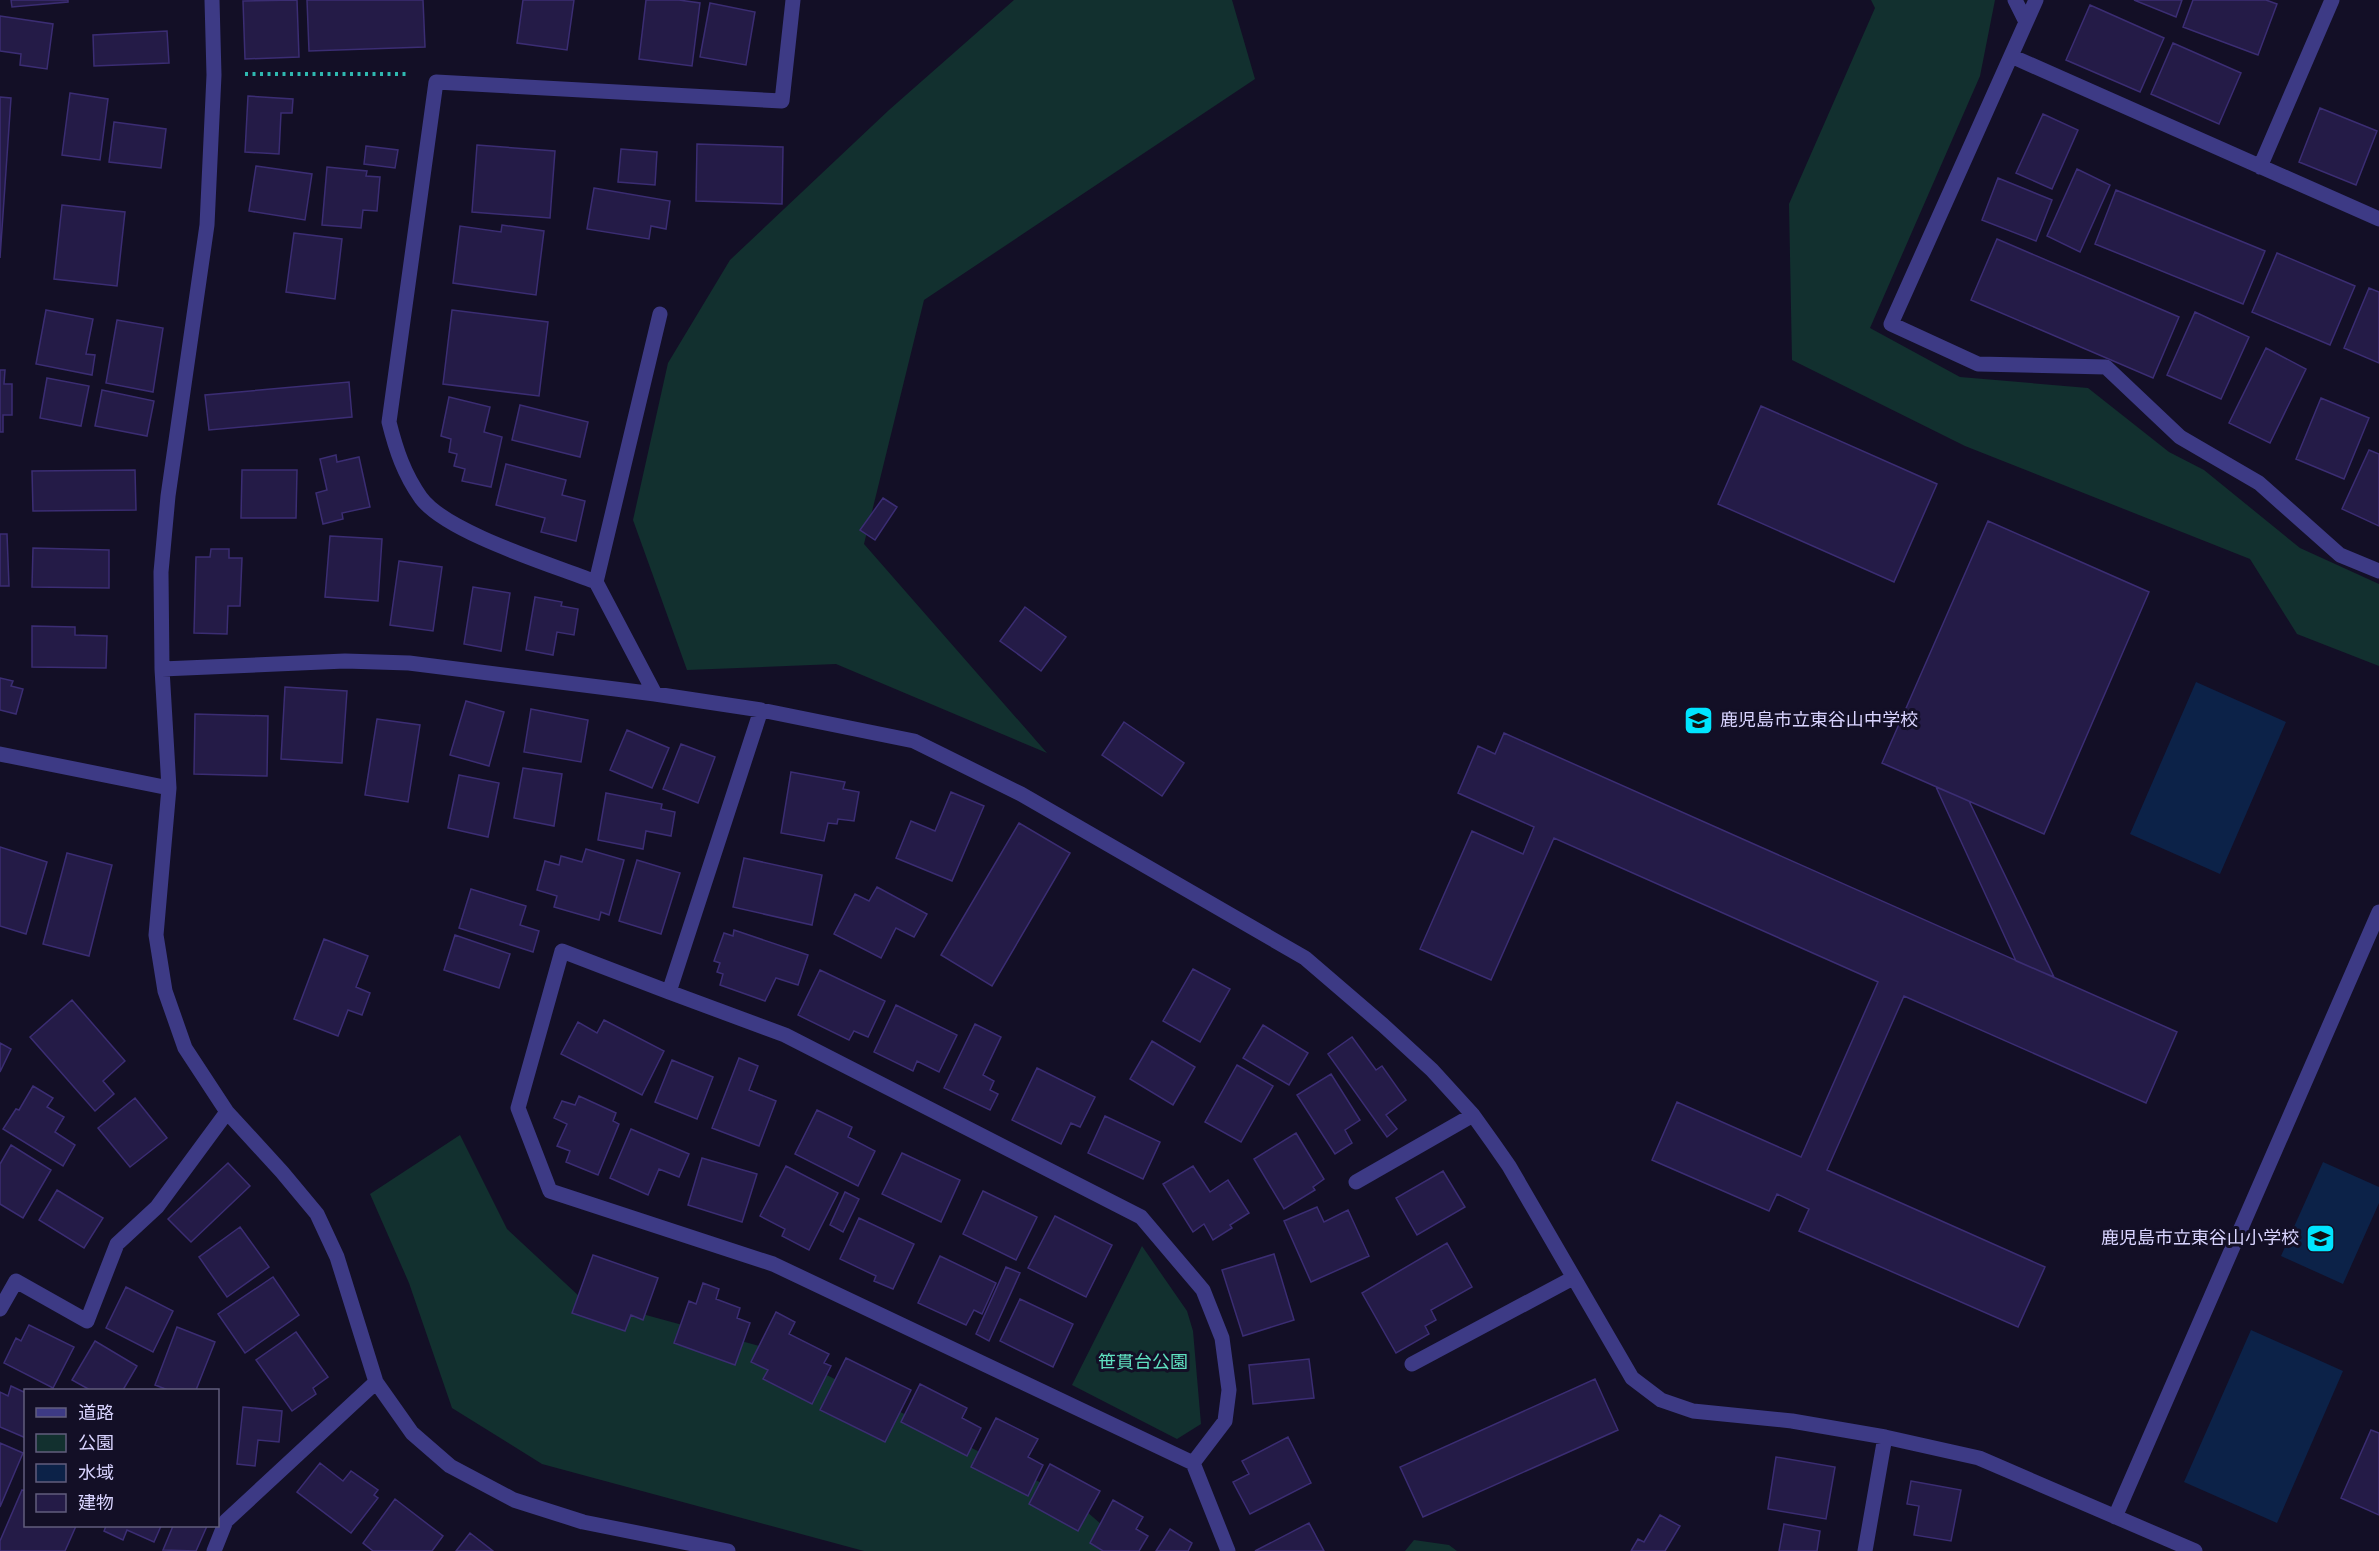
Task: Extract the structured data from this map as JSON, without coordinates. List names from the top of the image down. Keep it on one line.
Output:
{"parks":["笹貫台公園"],"places":{"school or university":["鹿児島市立東谷山中学校","鹿児島市立東谷山小学校"]},"legend":["道路","公園","水域","建物"]}
